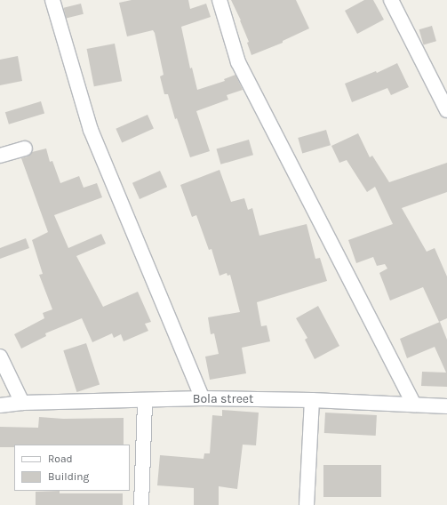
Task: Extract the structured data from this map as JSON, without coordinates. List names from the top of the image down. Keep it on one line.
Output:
{"streets":{"street":["Bola street"]},"legend":["Road","Building"]}
